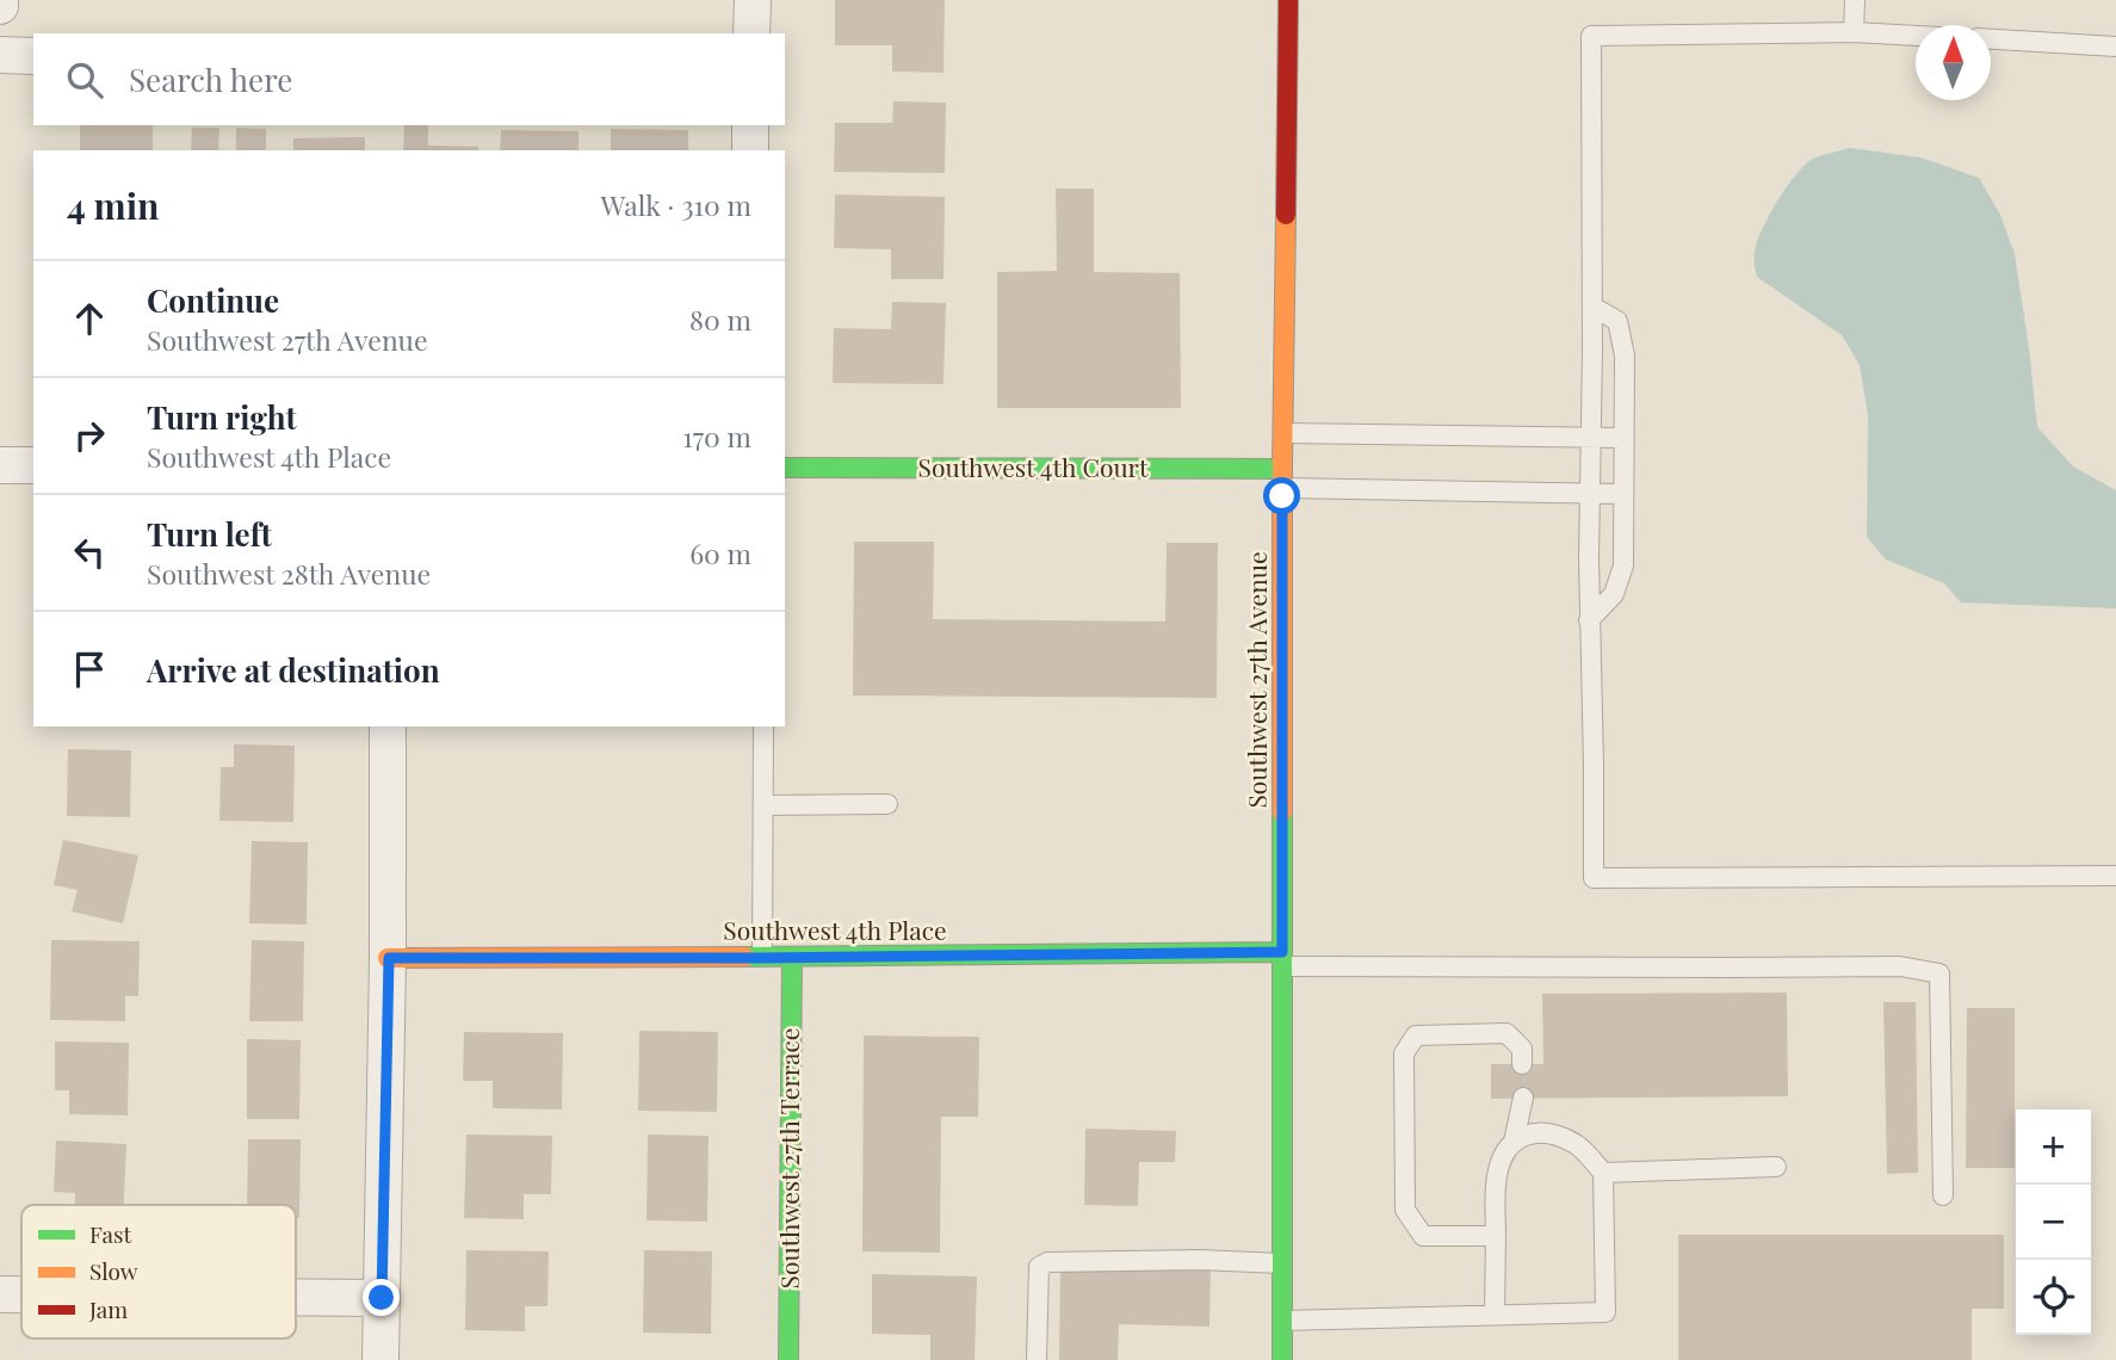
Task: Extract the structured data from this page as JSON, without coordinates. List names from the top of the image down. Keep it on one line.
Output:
{"streets":{"street":["Southwest 4th Court","Southwest 27th Avenue","Southwest 4th Place","Southwest 27th Terrace"]},"crossings":[["Southwest 4th Court","Southwest 27th Avenue"],["Southwest 27th Avenue","Southwest 4th Place"],["Southwest 4th Place","Southwest 27th Terrace"]],"legend":["Fast","Slow","Jam"],"north":"top","page":{"search":"Search here","heading":["4 min","Walk · 310 m"],"list":[["Continue","Southwest 27th Avenue","80 m"],["Turn right","Southwest 4th Place","170 m"],["Turn left","Southwest 28th Avenue","60 m"],"Arrive at destination"],"map_buttons":["+","−"]}}
